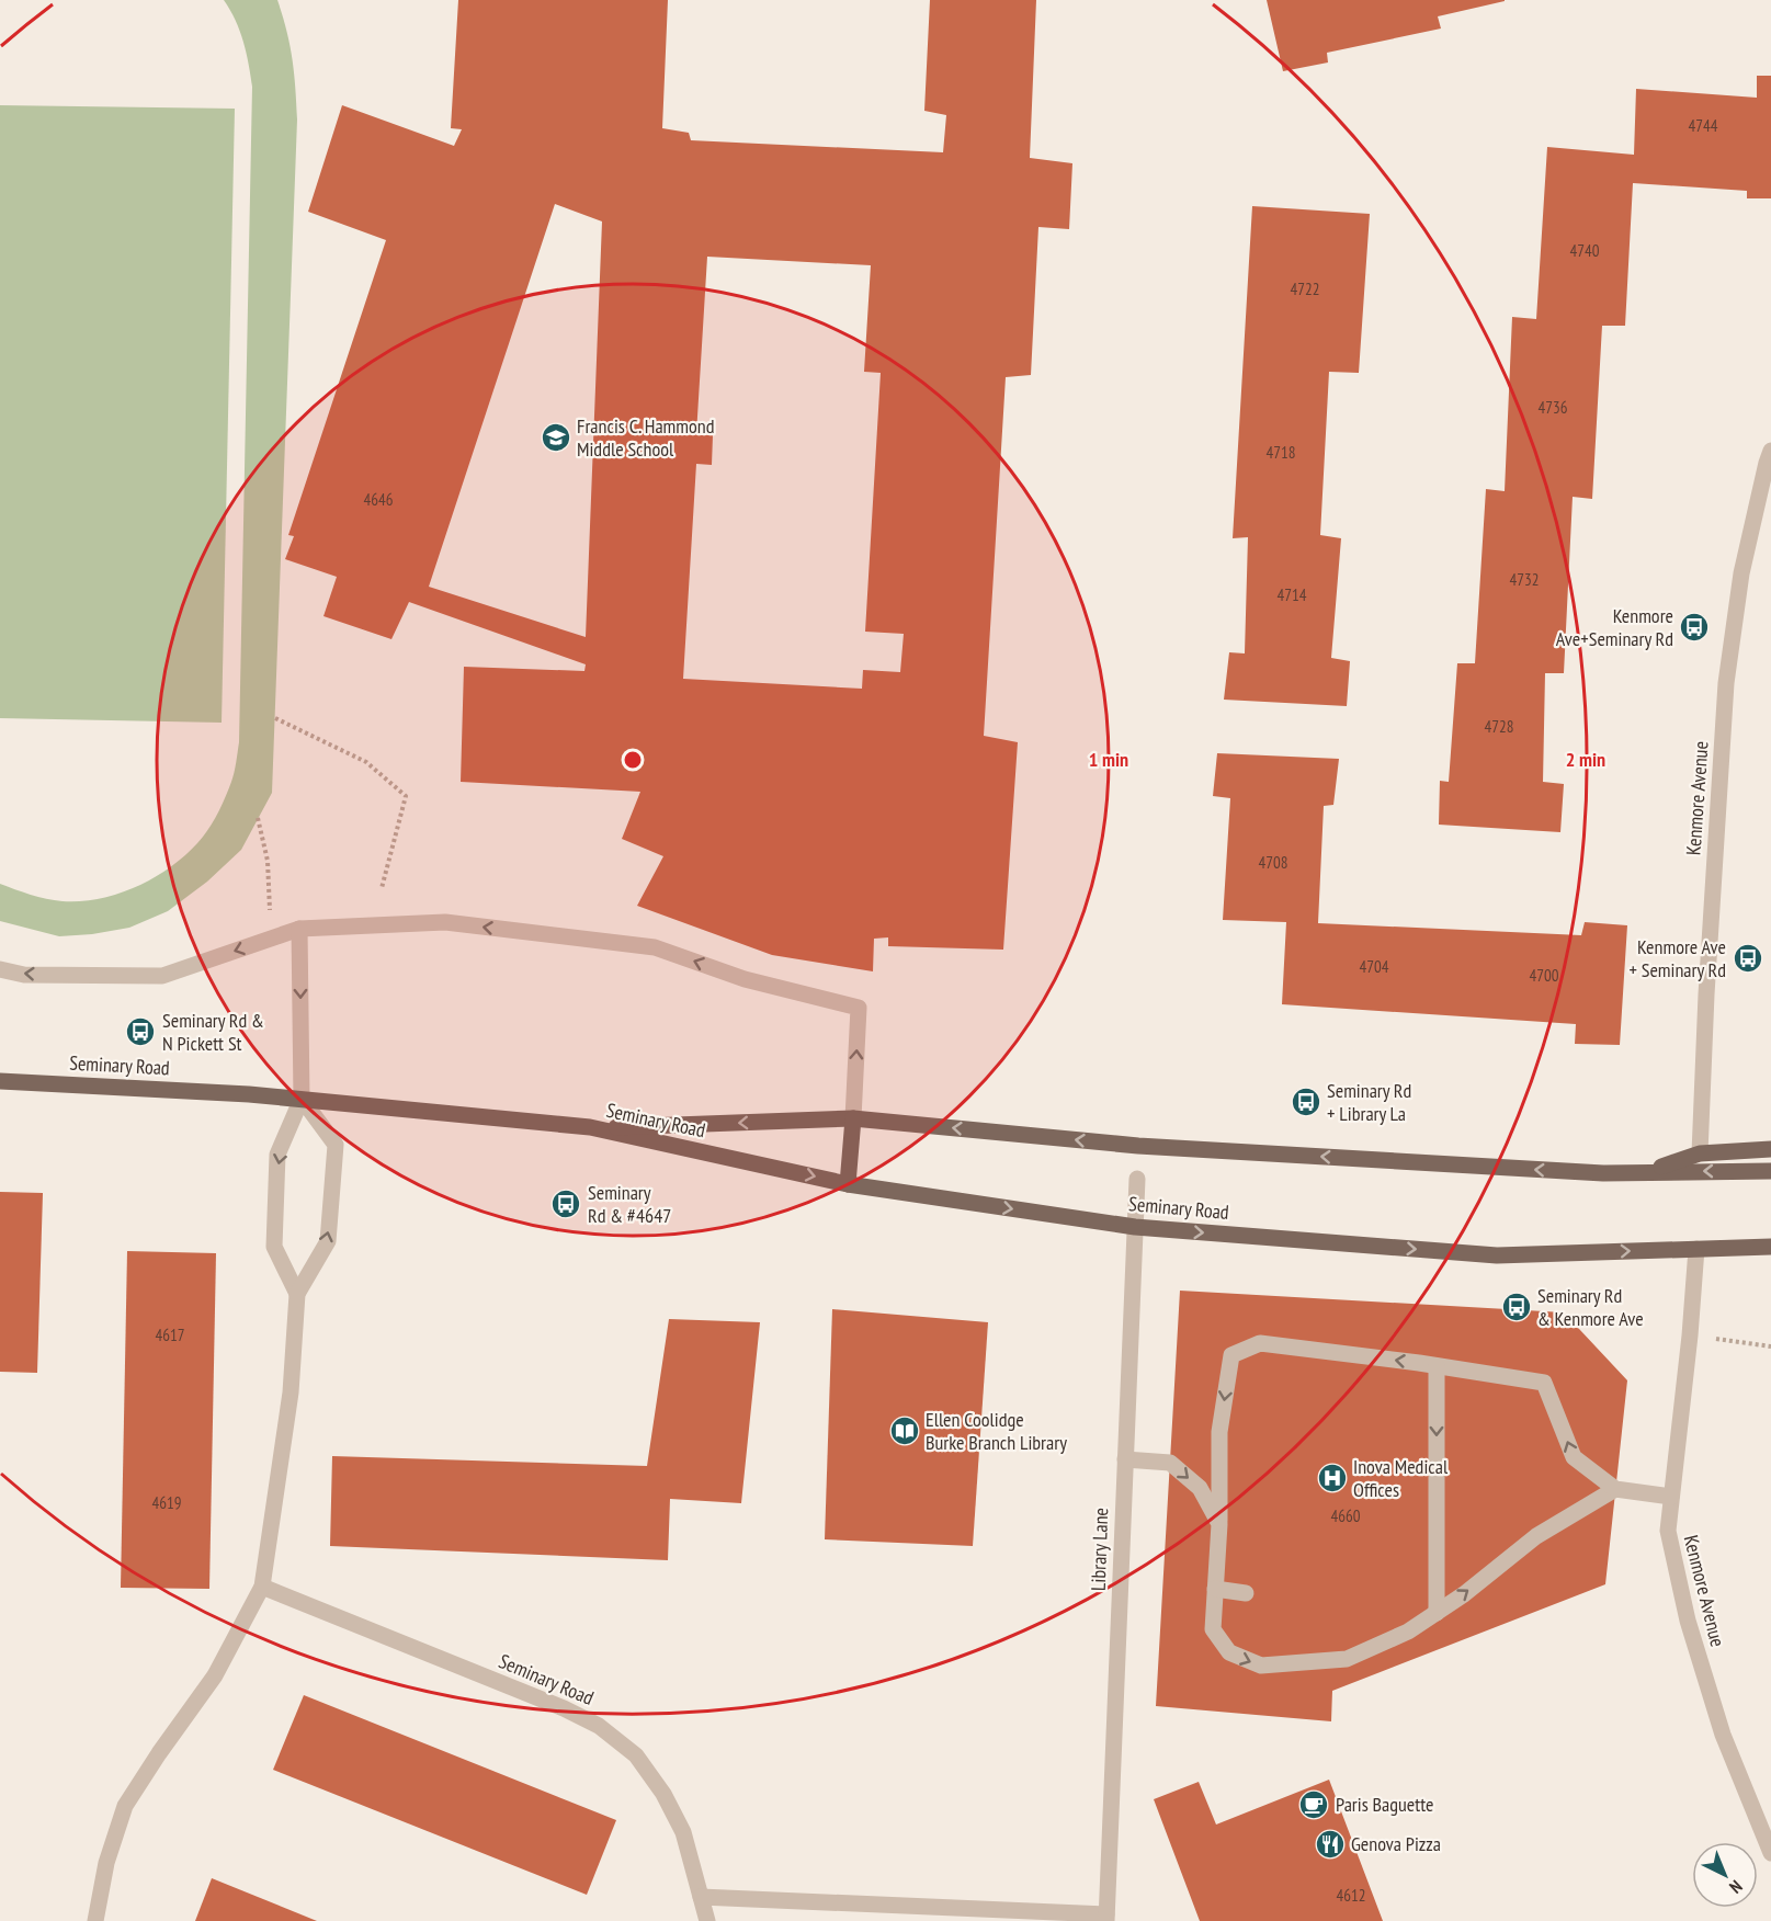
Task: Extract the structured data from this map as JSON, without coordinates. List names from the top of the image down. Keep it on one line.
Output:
{"streets":{"main road":["Seminary Road"],"street":["Kenmore Avenue","Library Lane"]},"crossings":[["Kenmore Avenue","Seminary Road"],["Seminary Road","Library Lane"]],"places":{"school or university":["Francis C. Hammond Middle School"],"bus stop":["Kenmore Ave+Seminary Rd","Kenmore Ave + Seminary Rd","Seminary Rd & N Pickett St","Seminary Rd + Library La","Seminary Rd & #4647","Seminary Rd & Kenmore Ave"],"library":["Ellen Coolidge Burke Branch Library"],"hospital":["Inova Medical Offices"],"cafe":["Paris Baguette"],"restaurant":["Genova Pizza"]},"house_numbers":["4744","4740","4722","4736","4718","4646","4732","4714","4728","4708","4704","4700","4617","4619","4660","4612"],"north":"bottom right","rings":["1 min","2 min"]}
